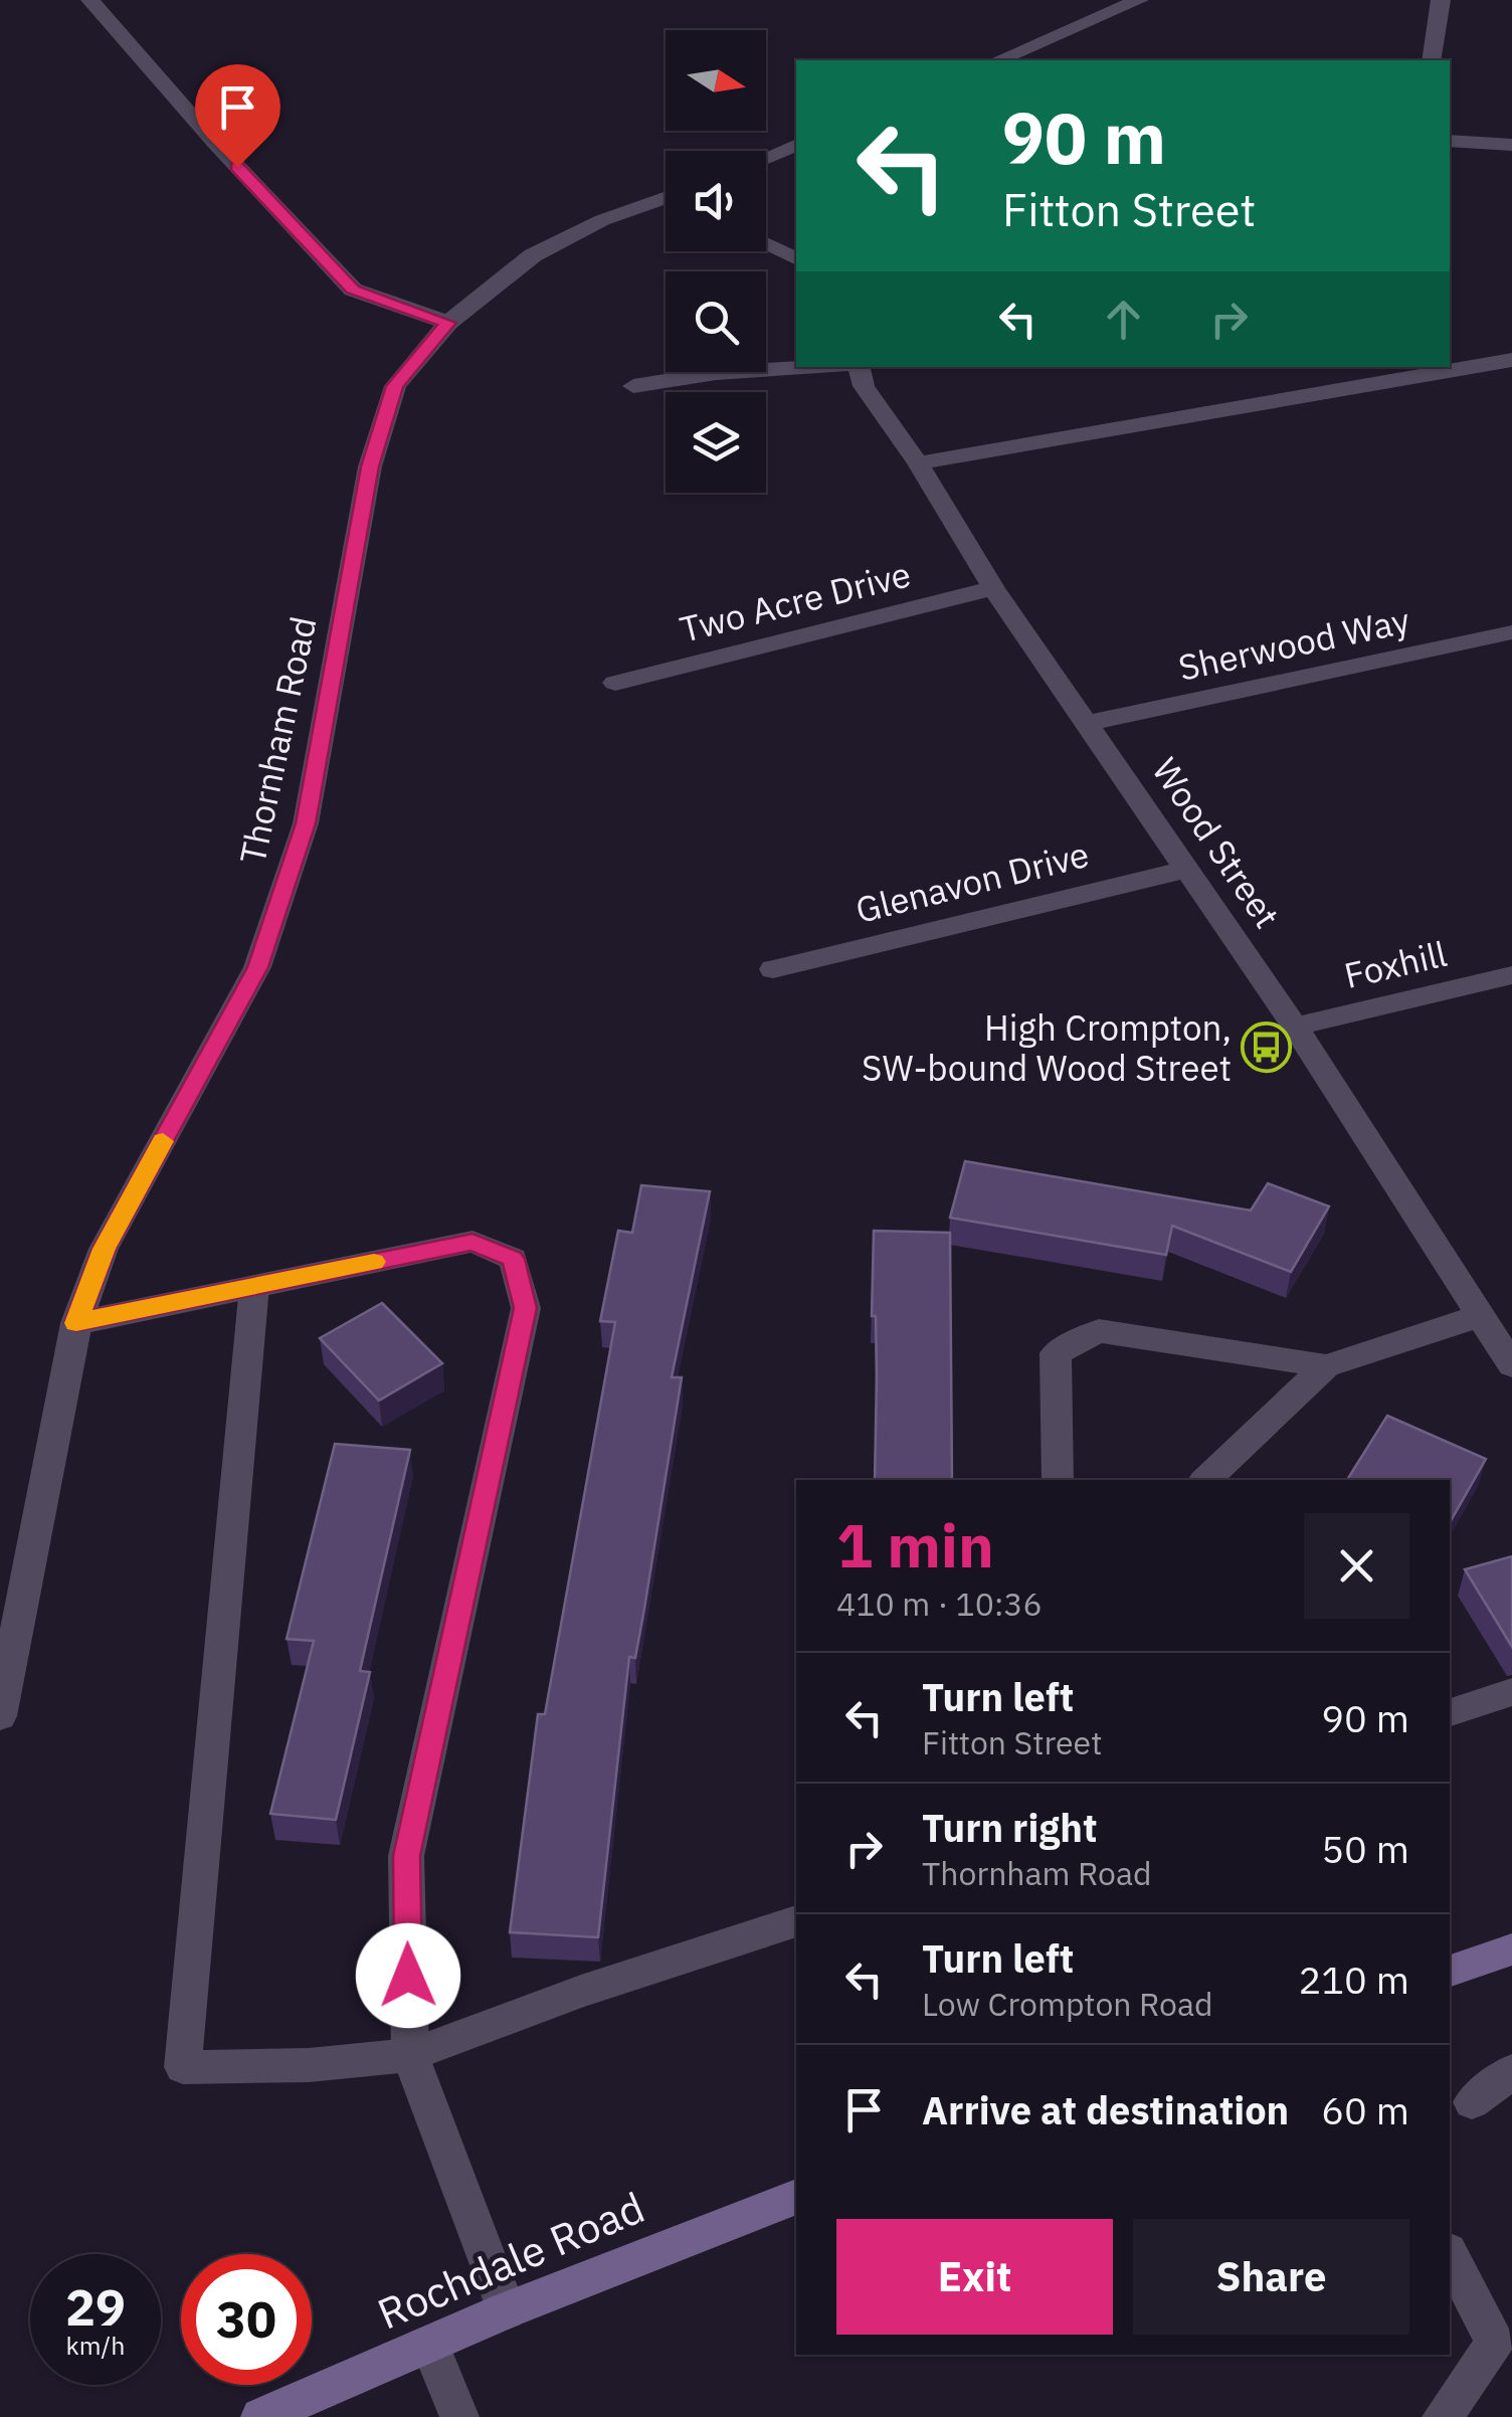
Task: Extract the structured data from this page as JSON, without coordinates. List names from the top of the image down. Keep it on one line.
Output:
{"streets":{"main road":["Rochdale Road"],"street":["Two Acre Drive","Sherwood Way","Thornham Road","Wood Street","Glenavon Drive","Foxhill"]},"crossings":[["Two Acre Drive","Wood Street"],["Sherwood Way","Wood Street"],["Wood Street","Glenavon Drive"],["Wood Street","Foxhill"]],"places":{"bus stop":["High Crompton, SW-bound Wood Street"]},"north":"right","page":{"turn":["90 m","Fitton Street"],"heading":["1 min","410 m · 10:36"],"list":[{"name":"Turn left","note":"Fitton Street","value":"90 m"},{"name":"Turn right","note":"Thornham Road","value":"50 m"},{"name":"Turn left","note":"Low Crompton Road","value":"210 m"},{"name":"Arrive at destination","value":"60 m"}],"buttons":["Exit","Share"],"speed":"29 km/h","limit":"30"}}
